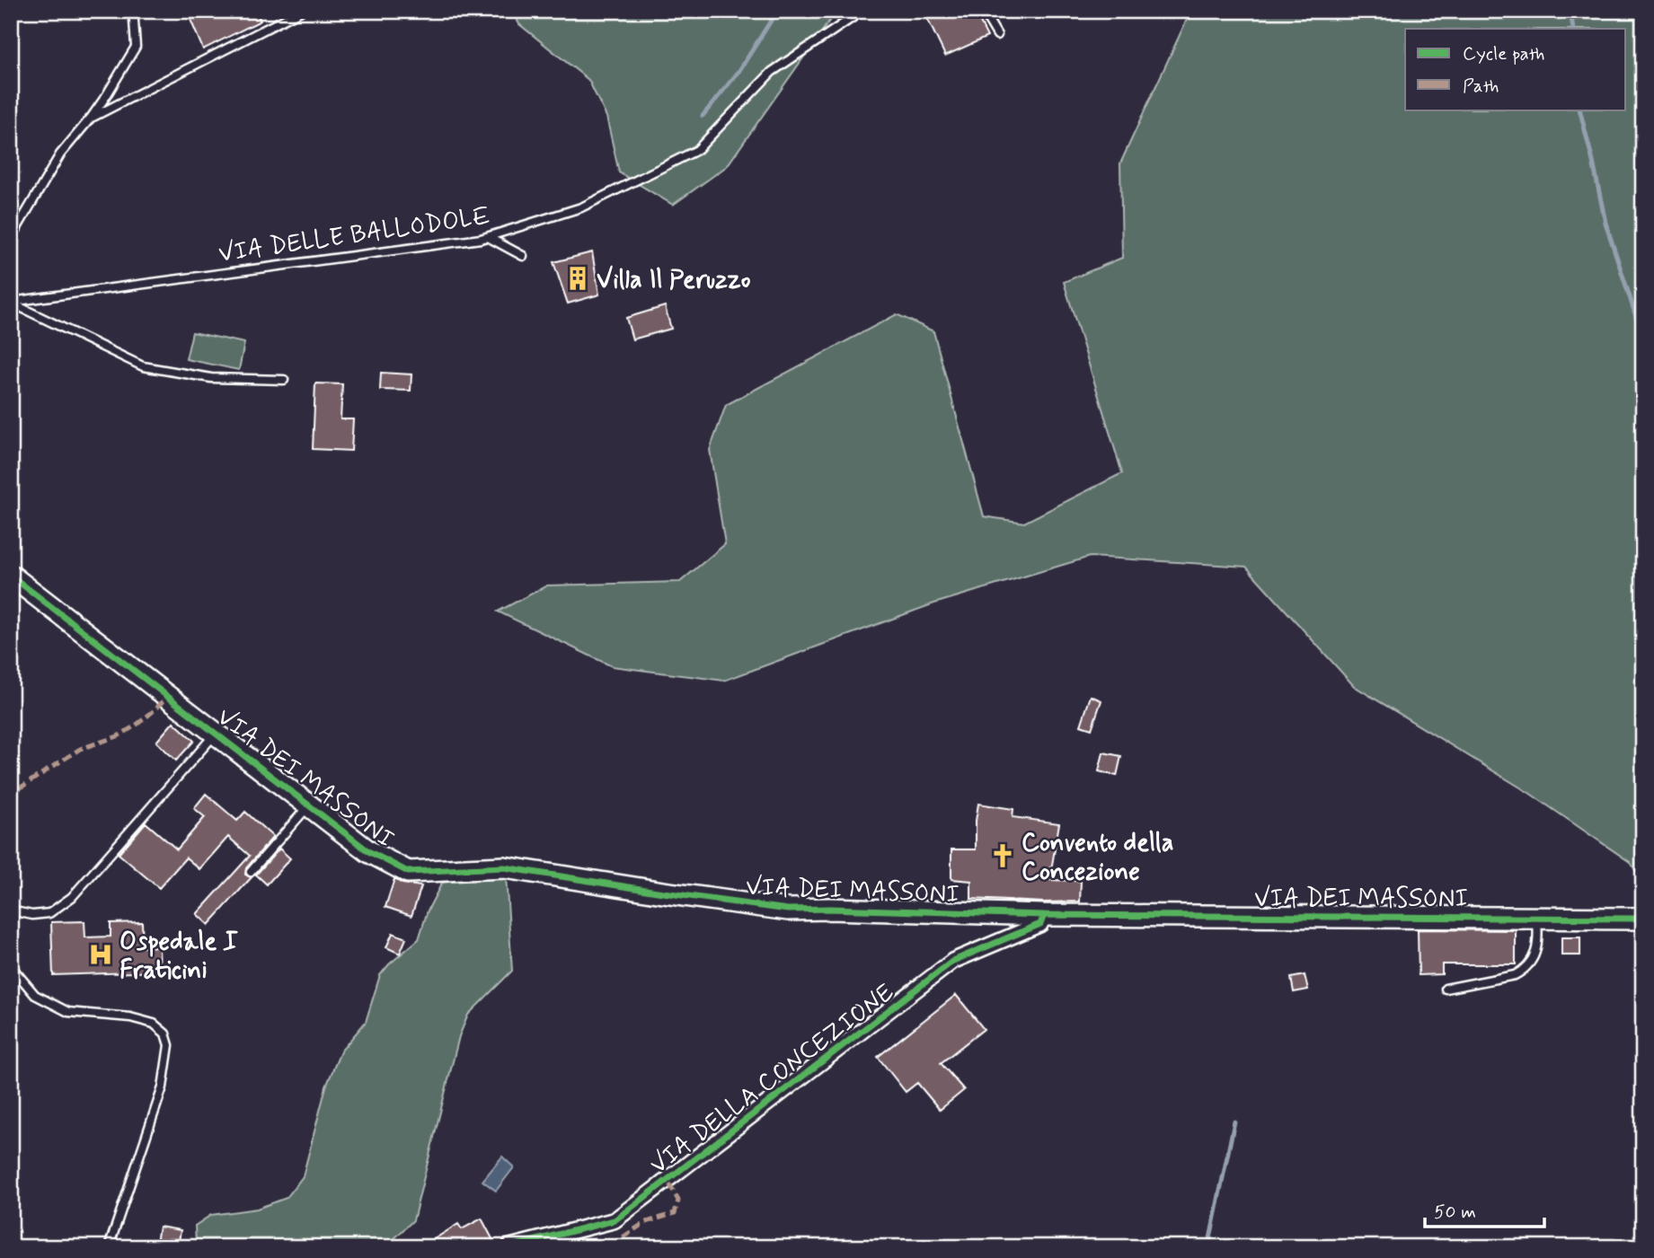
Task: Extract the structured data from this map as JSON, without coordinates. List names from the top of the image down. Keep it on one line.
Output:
{"streets":{"street":["VIA DEI MASSONI","VIA DELLA CONCEZIONE"],"lane":["VIA DELLE BALLODOLE"]},"crossings":[["VIA DEI MASSONI","VIA DELLA CONCEZIONE"]],"places":{"building":["Villa Il Peruzzo"],"church":["Convento della Concezione"],"hospital":["Ospedale I Fraticini"]},"legend":["Cycle path","Path"],"scale_bar":"50 m"}
